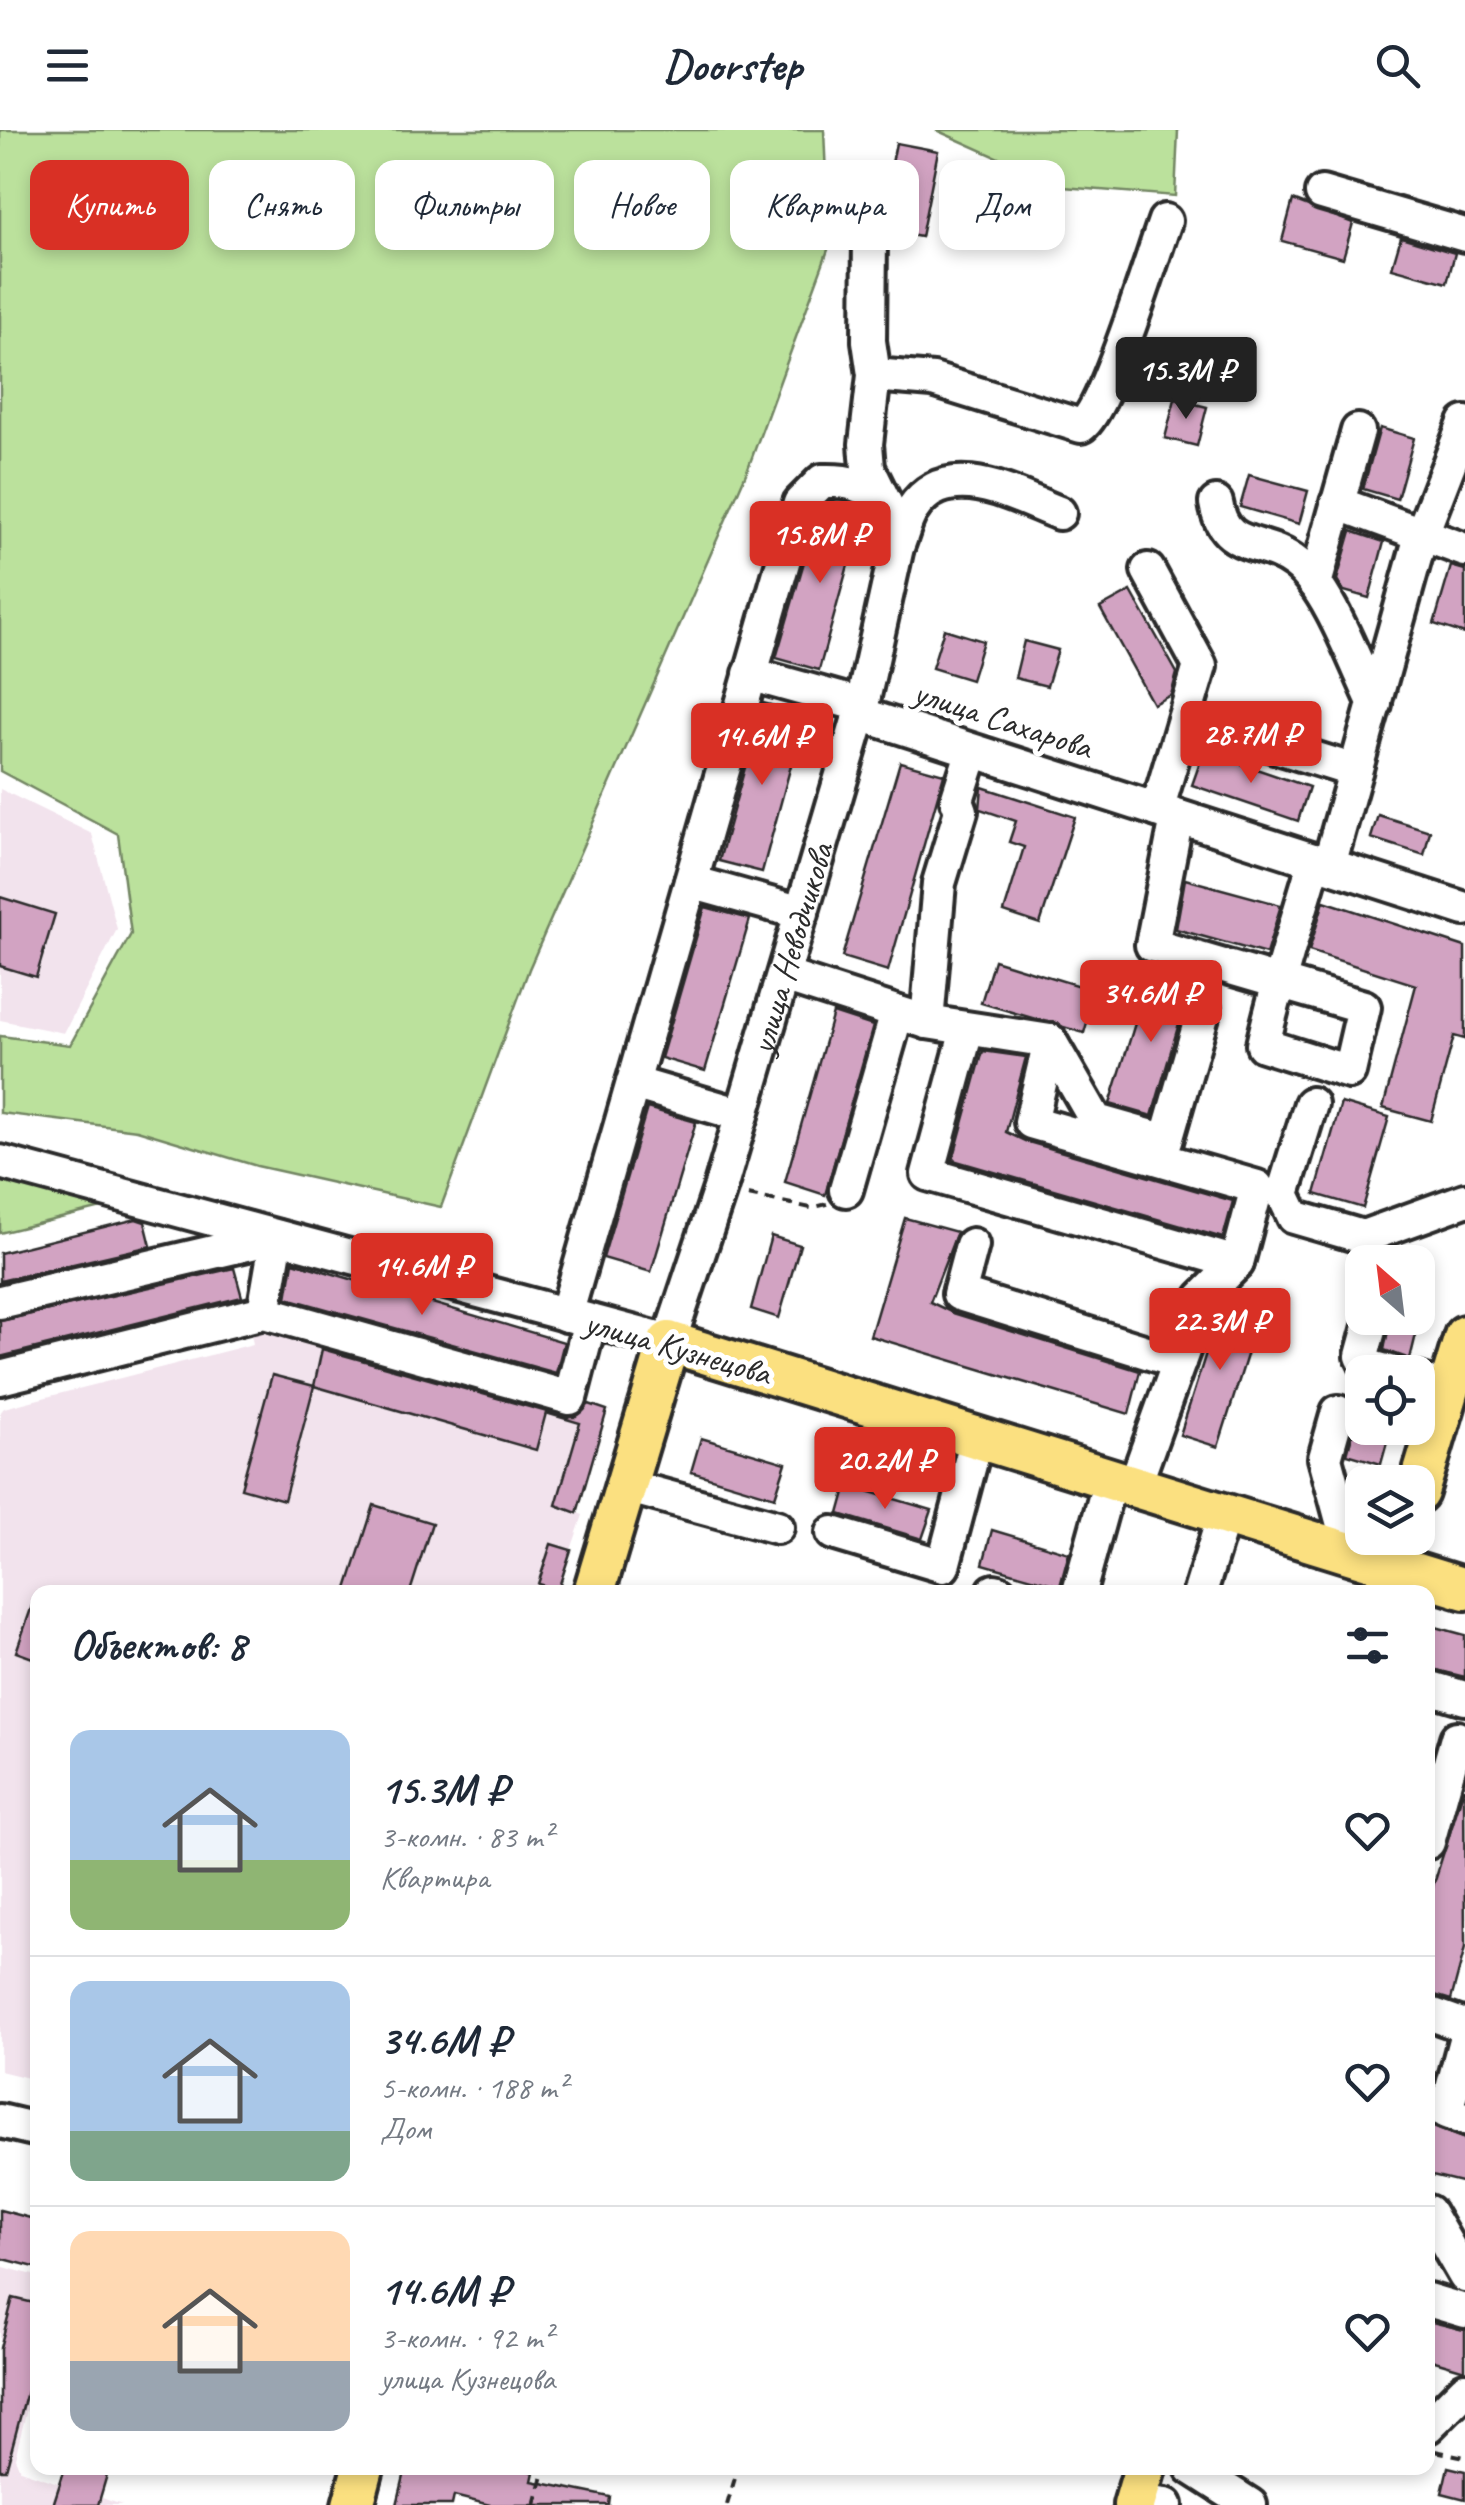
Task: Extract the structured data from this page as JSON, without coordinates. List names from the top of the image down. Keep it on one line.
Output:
{"streets":{"main road":["улица Неводчикова","улица Кузнецова"],"street":["улица Сахарова"]},"crossings":[["улица Сахарова","улица Неводчикова"],["улица Неводчикова","улица Кузнецова"]],"north":"top left","page":{"header":"Doorstep","chip":["Купить","Снять","Фильтры","Новое","Квартира","Дом"],"price":["15.3M ₽","15.8M ₽","28.7M ₽","14.6M ₽","34.6M ₽","14.6M ₽","22.3M ₽","20.2M ₽"],"heading":"Объектов: 8","list":[{"name":"15.3M ₽","note":"3-комн. · 83 m² · Квартира"},{"name":"34.6M ₽","note":"5-комн. · 188 m² · Дом"},{"name":"14.6M ₽","note":"3-комн. · 92 m² · улица Кузнецова"}]}}
